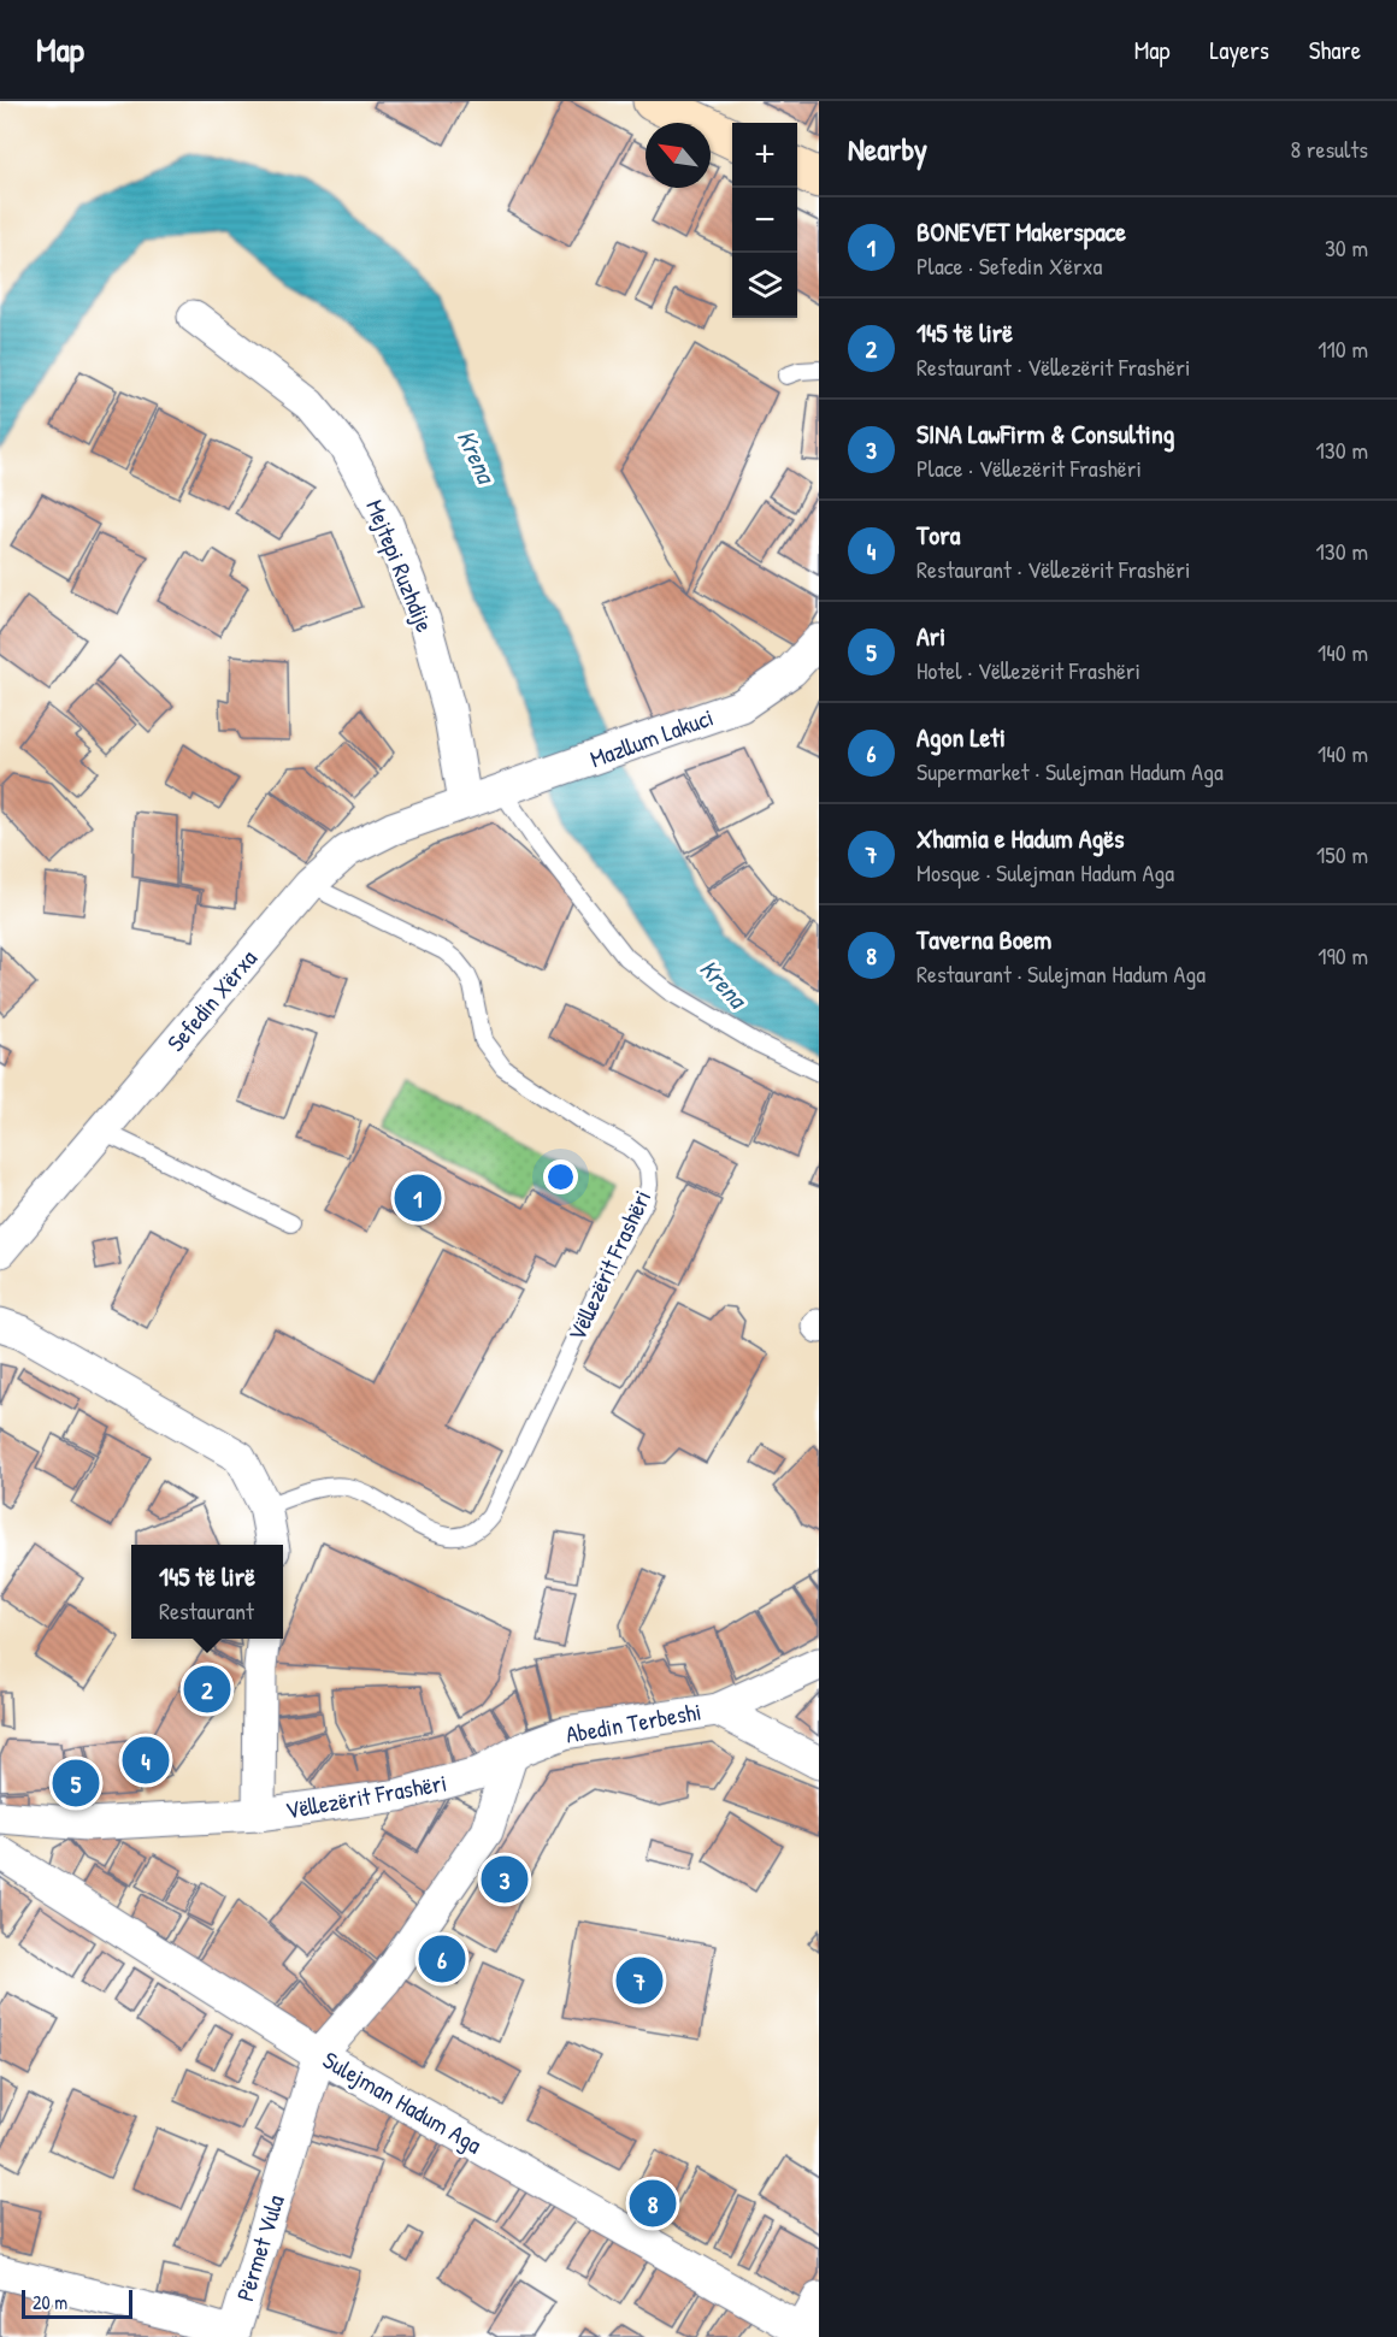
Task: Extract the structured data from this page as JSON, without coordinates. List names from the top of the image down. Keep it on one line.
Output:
{"streets":{"street":["Mejtepi Ruzhdije","Mazllum Lakuci","Sefedin Xërxa","Vëllezërit Frashëri","Abedin Terbeshi","Sulejman Hadum Aga","Përmet Vula"]},"crossings":[["Mejtepi Ruzhdije","Mazllum Lakuci"],["Mejtepi Ruzhdije","Sefedin Xërxa"],["Mazllum Lakuci","Sefedin Xërxa"],["Sefedin Xërxa","Vëllezërit Frashëri"],["Vëllezërit Frashëri","Abedin Terbeshi"],["Sulejman Hadum Aga","Përmet Vula"]],"water":["Krena"],"scale_bar":"20 m","north":"top left","page":{"header":"Map","nav":["Map","Layers","Share"],"heading":["Nearby","8 results"],"map_buttons":["+","−"],"list":[{"mark":"1","name":"BONEVET Makerspace","note":"Place · Sefedin Xërxa","value":"30 m"},{"mark":"2","name":"145 të lirë","note":"Restaurant · Vëllezërit Frashëri","value":"110 m"},{"mark":"3","name":"SINA LawFirm & Consulting","note":"Place · Vëllezërit Frashëri","value":"130 m"},{"mark":"4","name":"Tora","note":"Restaurant · Vëllezërit Frashëri","value":"130 m"},{"mark":"5","name":"Ari","note":"Hotel · Vëllezërit Frashëri","value":"140 m"},{"mark":"6","name":"Agon Leti","note":"Supermarket · Sulejman Hadum Aga","value":"140 m"},{"mark":"7","name":"Xhamia e Hadum Agës","note":"Mosque · Sulejman Hadum Aga","value":"150 m"},{"mark":"8","name":"Taverna Boem","note":"Restaurant · Sulejman Hadum Aga","value":"190 m"}],"pins":["1","2","4","5","3","6","7","8"],"popup":["145 të lirë","Restaurant"],"scale":"20 m"}}
